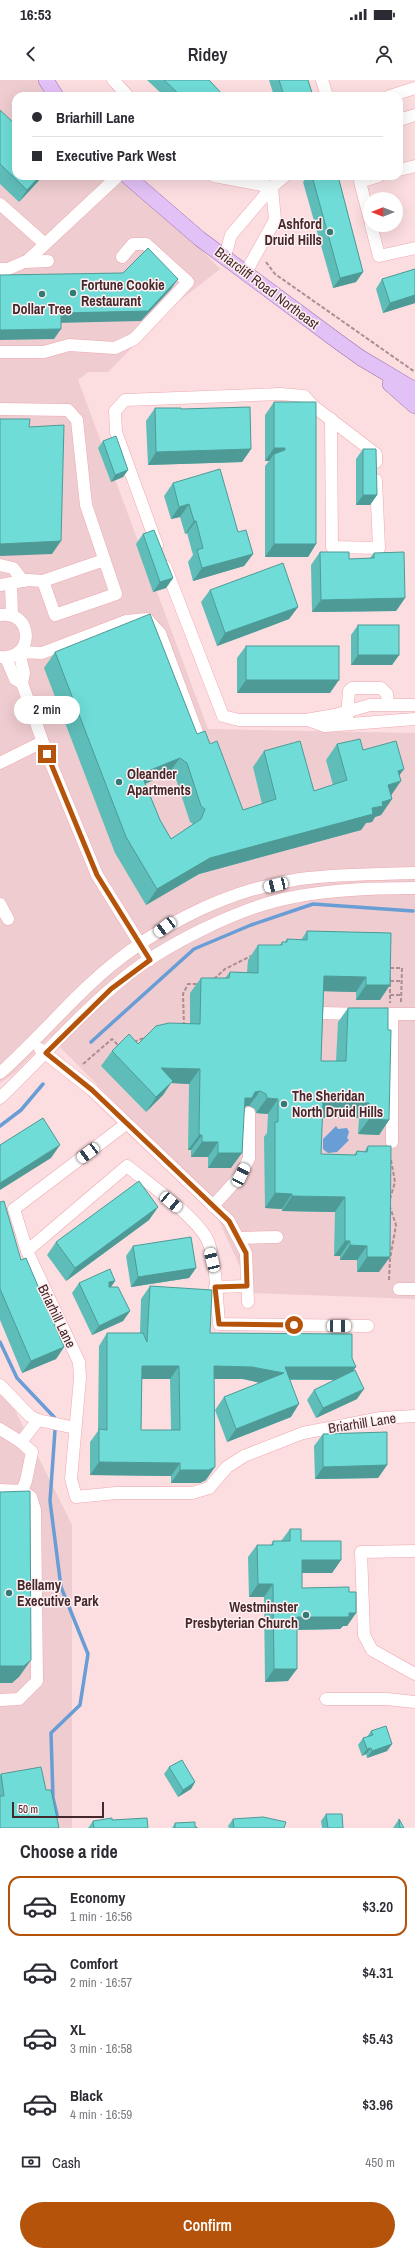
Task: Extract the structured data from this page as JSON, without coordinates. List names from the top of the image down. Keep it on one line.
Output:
{"streets":{"main road":["Briarcliff Road Northeast"],"street":["Briarhill Lane"]},"places":["Ashford Druid Hills","Fortune Cookie Restaurant","Dollar Tree","Oleander Apartments","The Sheridan North Druid Hills","Bellamy Executive Park","Westminster Presbyterian Church"],"scale_bar":"50 m","north":"left","page":{"status":"16:53","header":"Ridey","banner":["Briarhill Lane","Executive Park West"],"bubble":"2 min","scale":"50 m","heading":"Choose a ride","list":[{"name":"Economy","note":"1 min · 16:56","value":"$3.20"},{"name":"Comfort","note":"2 min · 16:57","value":"$4.31"},{"name":"XL","note":"3 min · 16:58","value":"$5.43"},{"name":"Black","note":"4 min · 16:59","value":"$3.96"}],"pay":["Cash","450 m"],"buttons":"Confirm"}}
